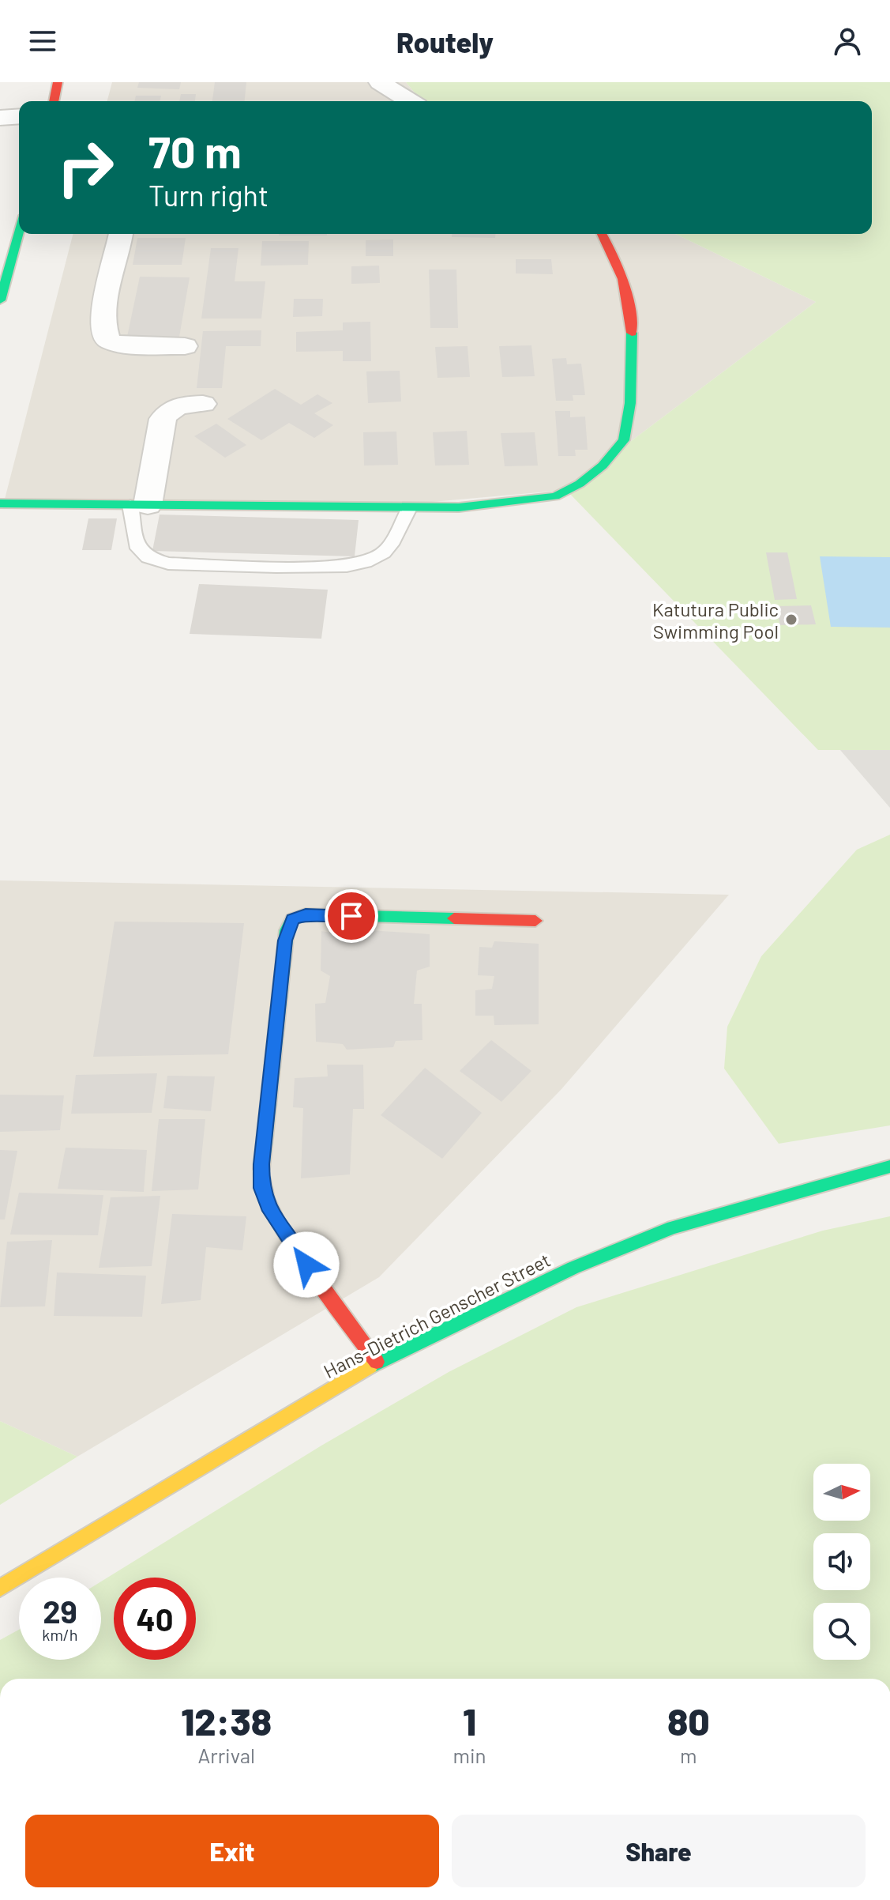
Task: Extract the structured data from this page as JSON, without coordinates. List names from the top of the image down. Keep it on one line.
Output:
{"streets":{"street":["Hans-Dietrich Genscher Street"]},"places":["Katutura Public Swimming Pool"],"north":"right","page":{"header":"Routely","turn":["70 m","Turn right"],"speed":"29 km/h","limit":"40","eta":["12:38","Arrival","1","min","80","m"],"buttons":["Exit","Share"]}}
